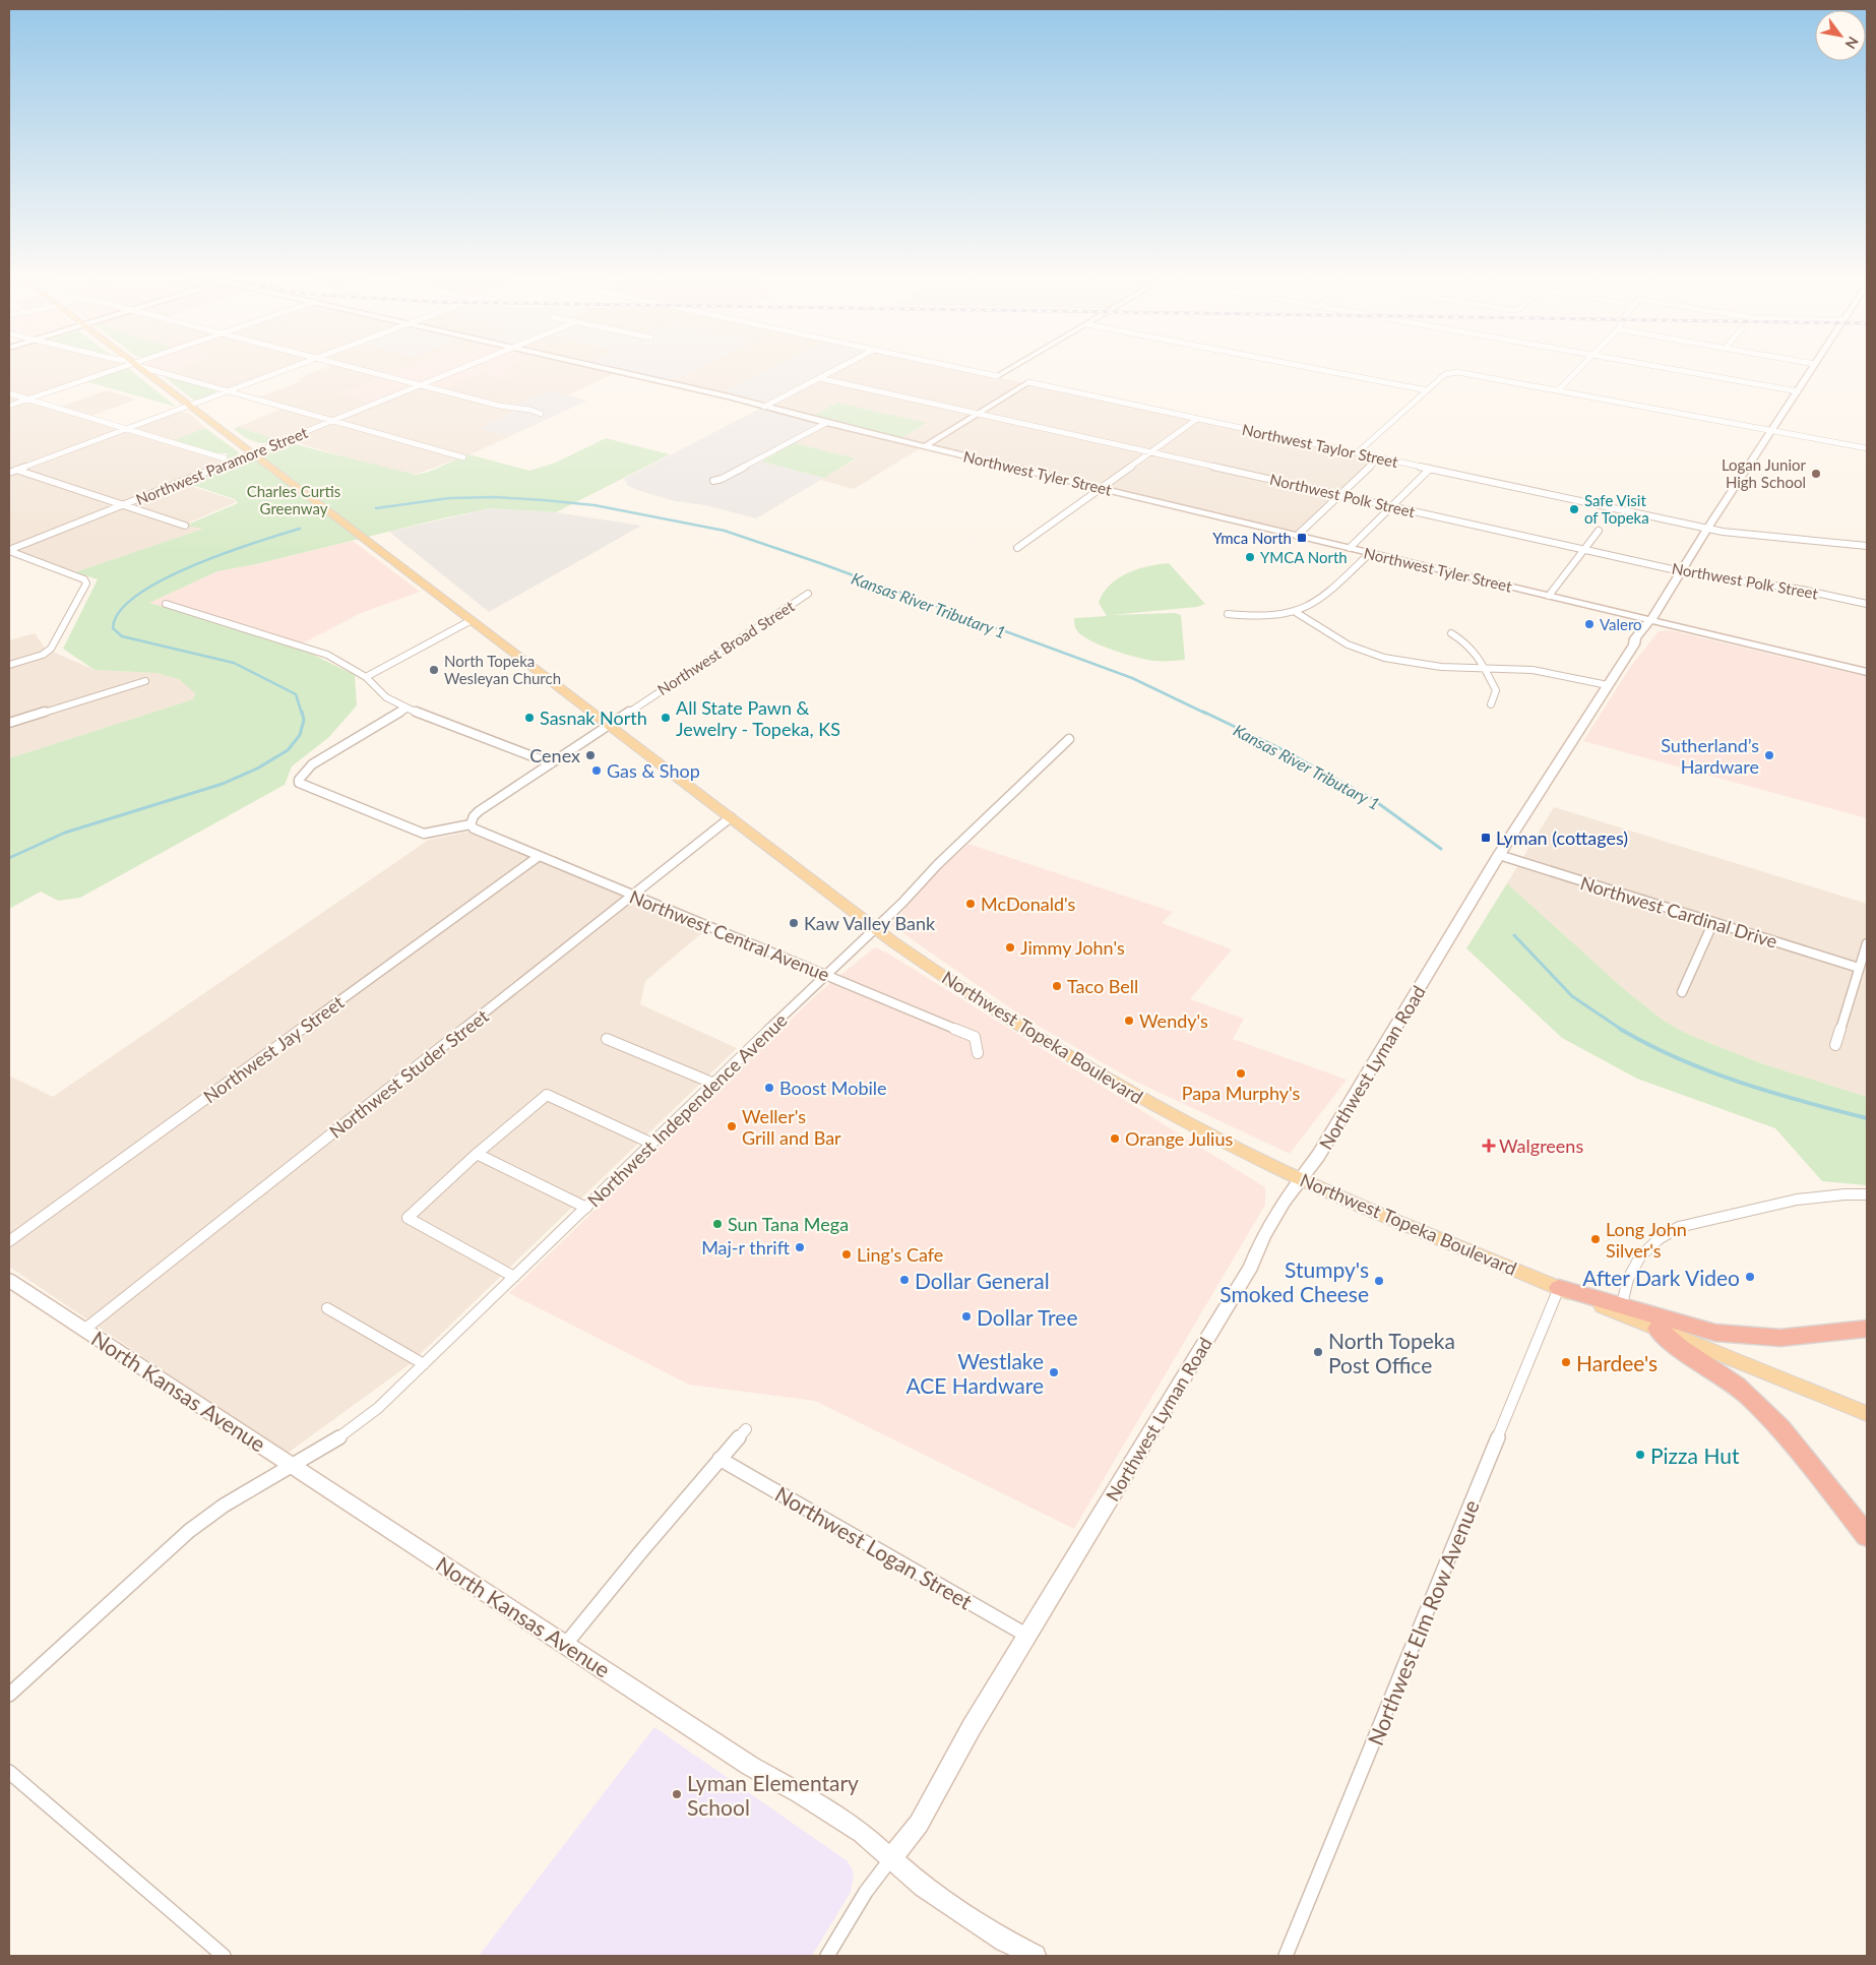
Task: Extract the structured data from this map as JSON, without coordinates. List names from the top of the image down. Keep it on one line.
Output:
{"streets":{"main road":["Northwest Taylor Street","Northwest Tyler Street","Northwest Topeka Boulevard","Northwest Lyman Road","North Kansas Avenue"],"street":["Northwest Paramore Street","Northwest Polk Street","Northwest Broad Street","Northwest Cardinal Drive","Northwest Central Avenue","Northwest Jay Street","Northwest Studer Street","Northwest Independence Avenue","Northwest Logan Street","Northwest Elm Row Avenue"]},"crossings":[["Northwest Taylor Street","Northwest Lyman Road"],["Northwest Paramore Street","Northwest Topeka Boulevard"],["Northwest Tyler Street","Northwest Lyman Road"],["Northwest Polk Street","Northwest Lyman Road"],["Northwest Broad Street","Northwest Central Avenue"],["Northwest Broad Street","Northwest Topeka Boulevard"],["Northwest Cardinal Drive","Northwest Lyman Road"],["Northwest Central Avenue","Northwest Jay Street"],["Northwest Central Avenue","Northwest Studer Street"],["Northwest Central Avenue","Northwest Independence Avenue"],["Northwest Topeka Boulevard","Northwest Lyman Road"],["Northwest Topeka Boulevard","Northwest Studer Street"],["Northwest Topeka Boulevard","Northwest Independence Avenue"],["Northwest Topeka Boulevard","Northwest Elm Row Avenue"],["Northwest Lyman Road","North Kansas Avenue"],["Northwest Lyman Road","Northwest Logan Street"],["Northwest Studer Street","North Kansas Avenue"],["Northwest Independence Avenue","North Kansas Avenue"]],"water":["Kansas River Tributary 1"],"parks":["Charles Curtis Greenway"],"places":{"other":["Logan Junior High School","Safe Visit of Topeka","YMCA North","Valero","North Topeka Wesleyan Church","Sasnak North","All State Pawn & Jewelry - Topeka, KS","Cenex","Sutherland’s Hardware","Gas & Shop","McDonald's","Kaw Valley Bank","Jimmy John's","Taco Bell","Wendy's","Papa Murphy's","Boost Mobile","Weller's Grill and Bar","Orange Julius","Sun Tana Mega","Long John Silver's","Maj-r thrift","Ling's Cafe","After Dark Video","Dollar General","Stumpy's Smoked Cheese","Dollar Tree","North Topeka Post Office","Hardee's","Westlake ACE Hardware","Pizza Hut","Lyman Elementary School"],"transit":["Ymca North","Lyman (cottages)"],"health":["Walgreens"]},"north":"bottom right"}
